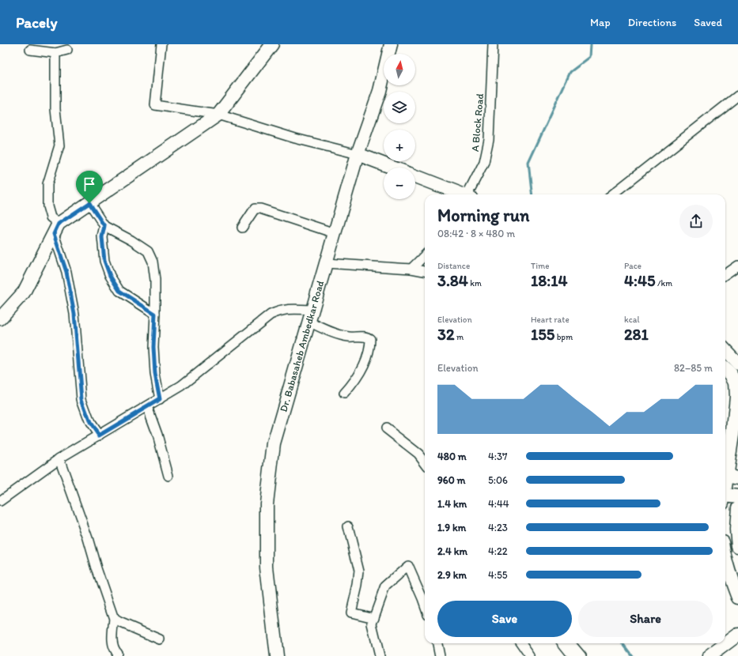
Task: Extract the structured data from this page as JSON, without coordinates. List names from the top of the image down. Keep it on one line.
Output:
{"streets":{"main road":["Dr. Babasaheb Ambedkar Road"],"street":["A Block Road"]},"north":"top","page":{"header":"Pacely","nav":["Map","Directions","Saved"],"map_buttons":["+","−"],"heading":["Morning run","08:42 · 8 × 480 m"],"stats":[["Distance","3.84 km"],["Time","18:14"],["Pace","4:45 /km"],["Elevation","32 m"],["Heart rate","155 bpm"],["kcal","281"]],"chart":["Elevation","82–85 m"],"list":[{"name":"480 m","note":"4:37"},{"name":"960 m","note":"5:06"},{"name":"1.4 km","note":"4:44"},{"name":"1.9 km","note":"4:23"},{"name":"2.4 km","note":"4:22"},{"name":"2.9 km","note":"4:55"}],"buttons":["Save","Share"]}}
